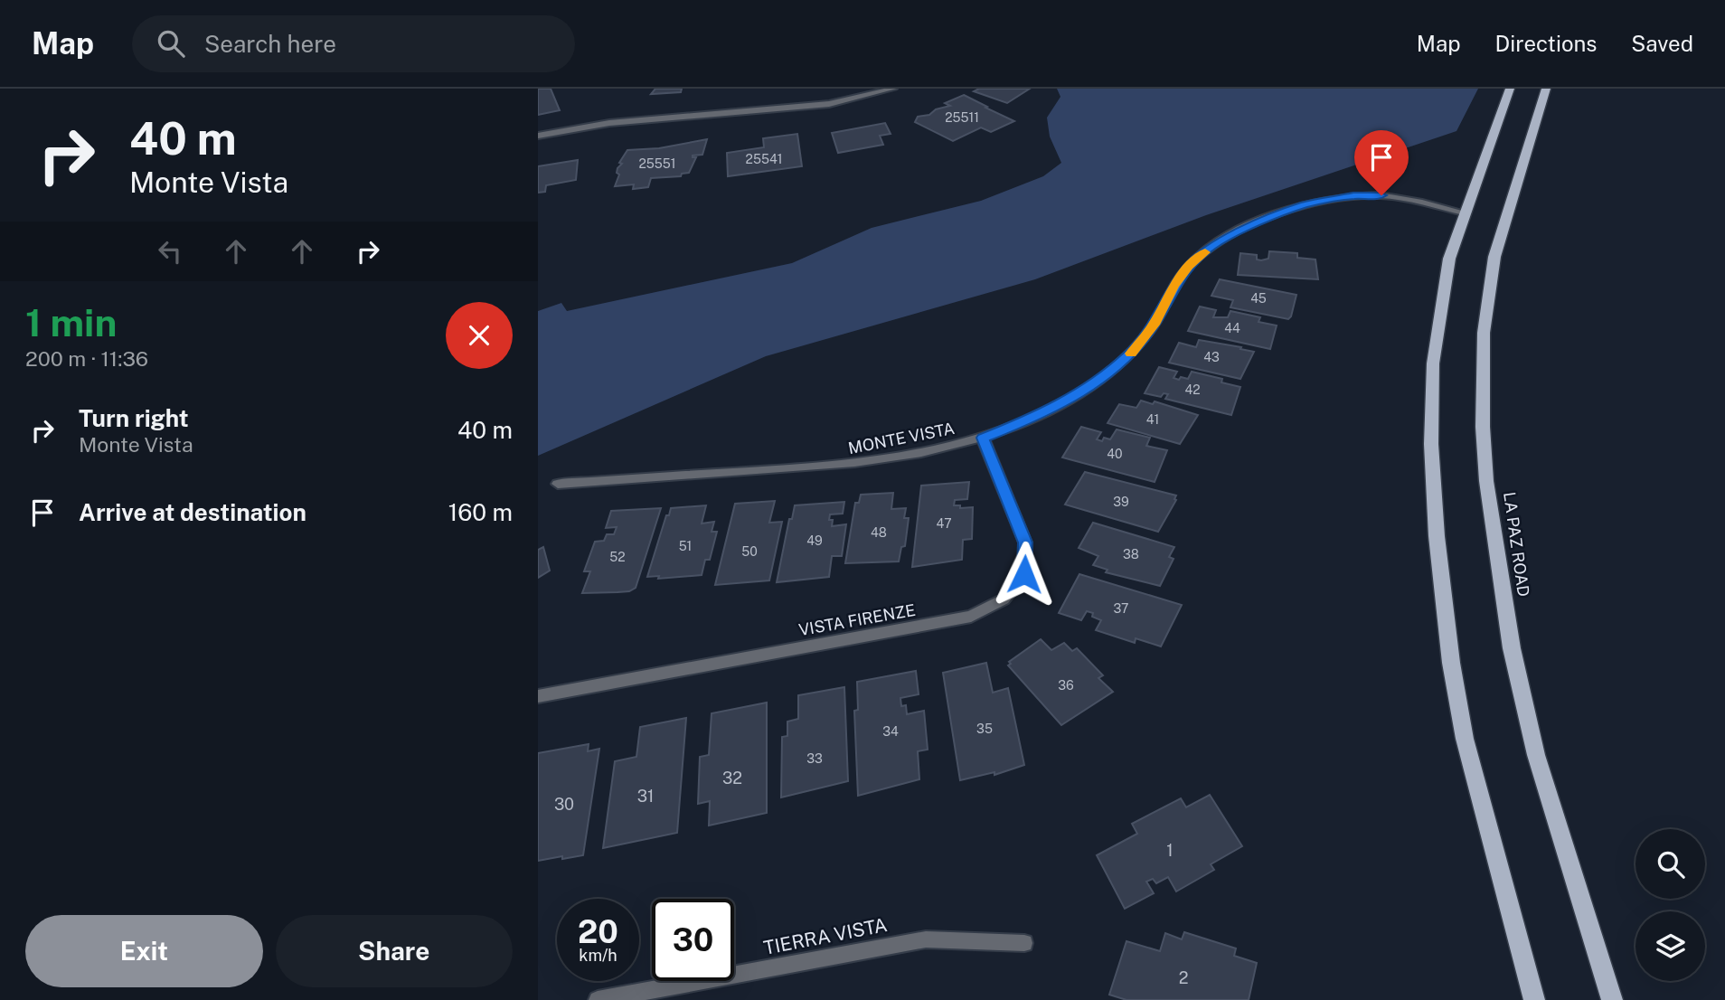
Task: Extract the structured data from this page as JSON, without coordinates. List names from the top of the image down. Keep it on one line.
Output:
{"streets":{"main road":["LA PAZ ROAD"],"street":["MONTE VISTA","VISTA FIRENZE","TIERRA VISTA"]},"crossings":[["MONTE VISTA","VISTA FIRENZE"]],"house_numbers":["25511","25541","25551","45","44","43","42","41","40","39","47","48","49","51","50","38","52","37","36","35","34","33","32","31","30","1","2"],"page":{"header":"Map","search":"Search here","nav":["Map","Directions","Saved"],"turn":["40 m","Monte Vista"],"heading":["1 min","200 m · 11:36"],"list":[{"name":"Turn right","note":"Monte Vista","value":"40 m"},{"name":"Arrive at destination","value":"160 m"}],"speed":"20 km/h","limit":"30","buttons":["Exit","Share"]}}
